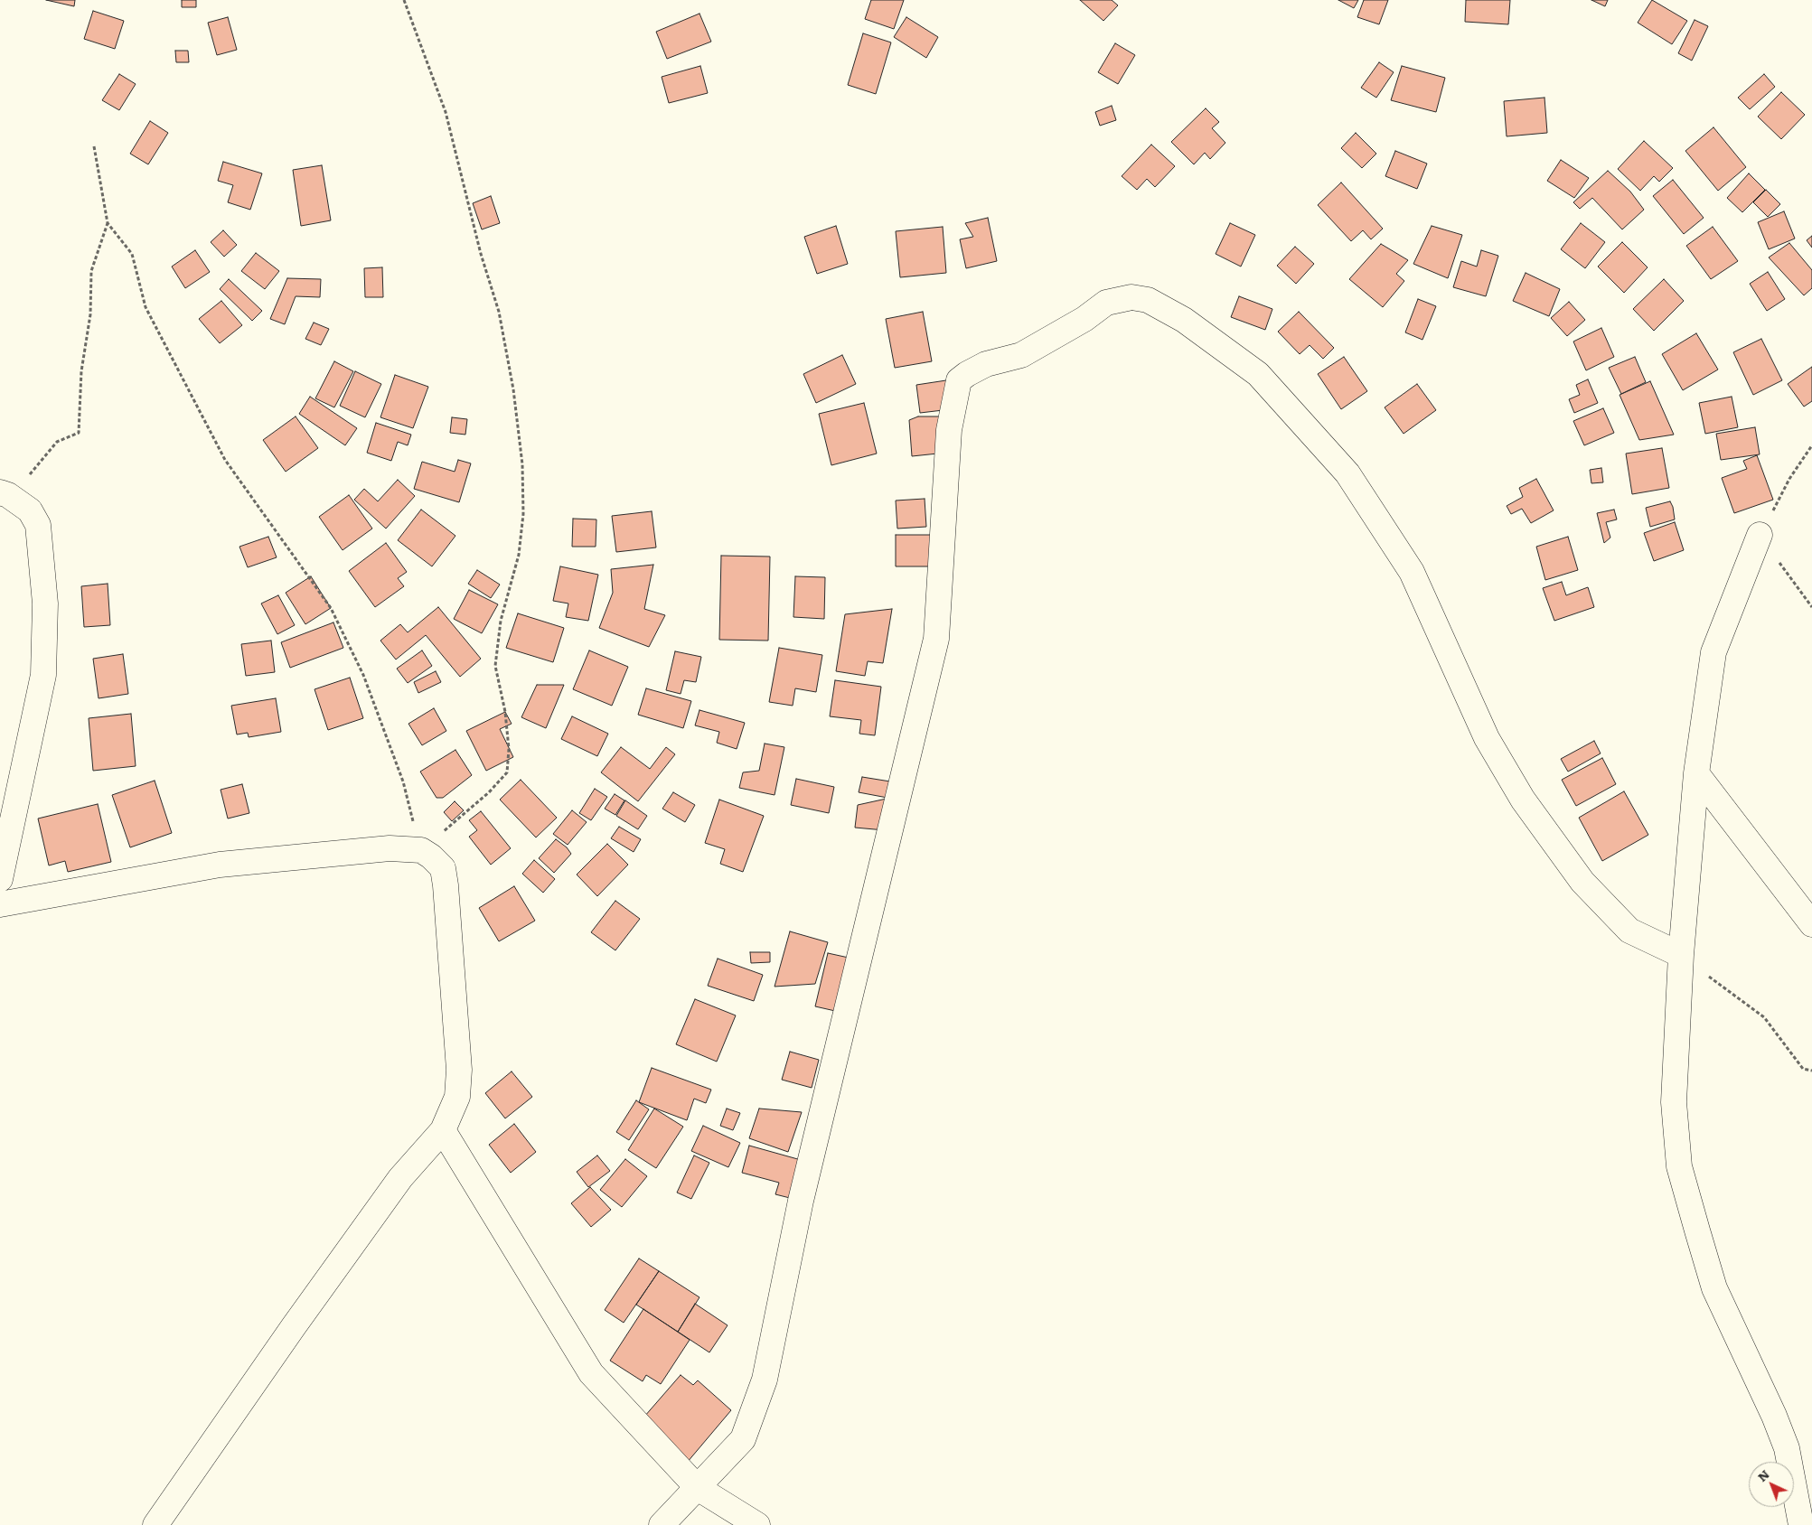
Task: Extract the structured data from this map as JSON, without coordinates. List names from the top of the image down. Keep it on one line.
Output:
{"north":"top left"}
